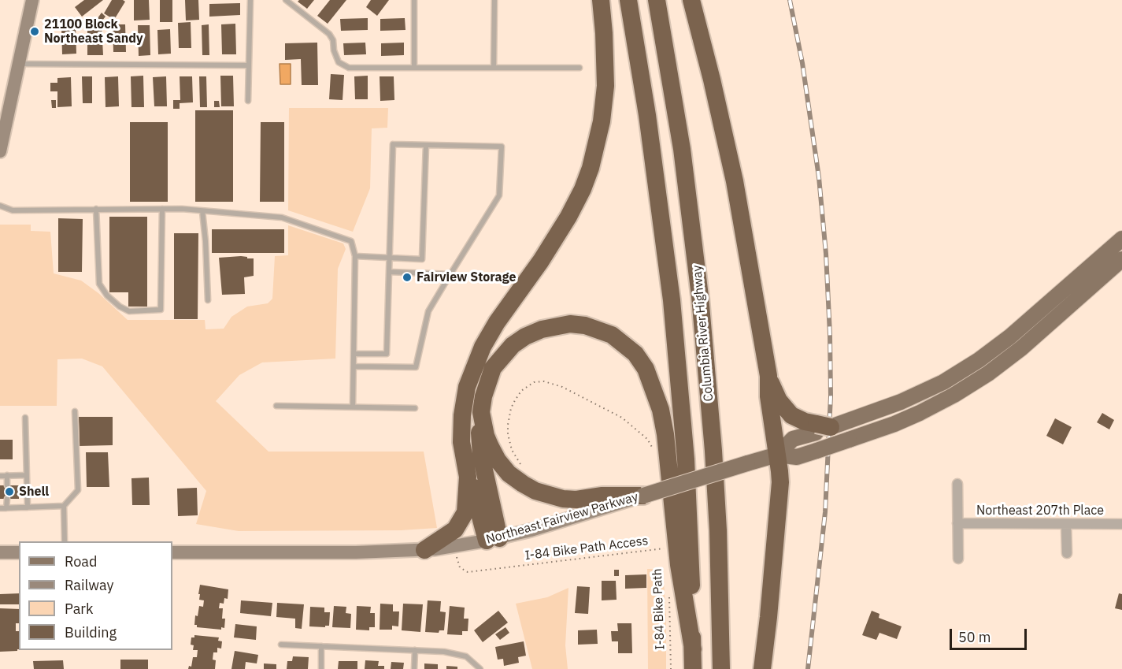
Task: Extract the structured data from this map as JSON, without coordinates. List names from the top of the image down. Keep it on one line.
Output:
{"streets":{"highway":["Columbia River Highway"],"main road":["Northeast Fairview Parkway"],"street":["Northeast 207th Place"],"path":["I-84 Bike Path Access","I-84 Bike Path"]},"crossings":[["Northeast Fairview Parkway","I-84 Bike Path Access"]],"places":["21100 Block Northeast Sandy","Fairview Storage","Shell"],"legend":["Road","Railway","Park","Building"],"scale_bar":"50 m"}
